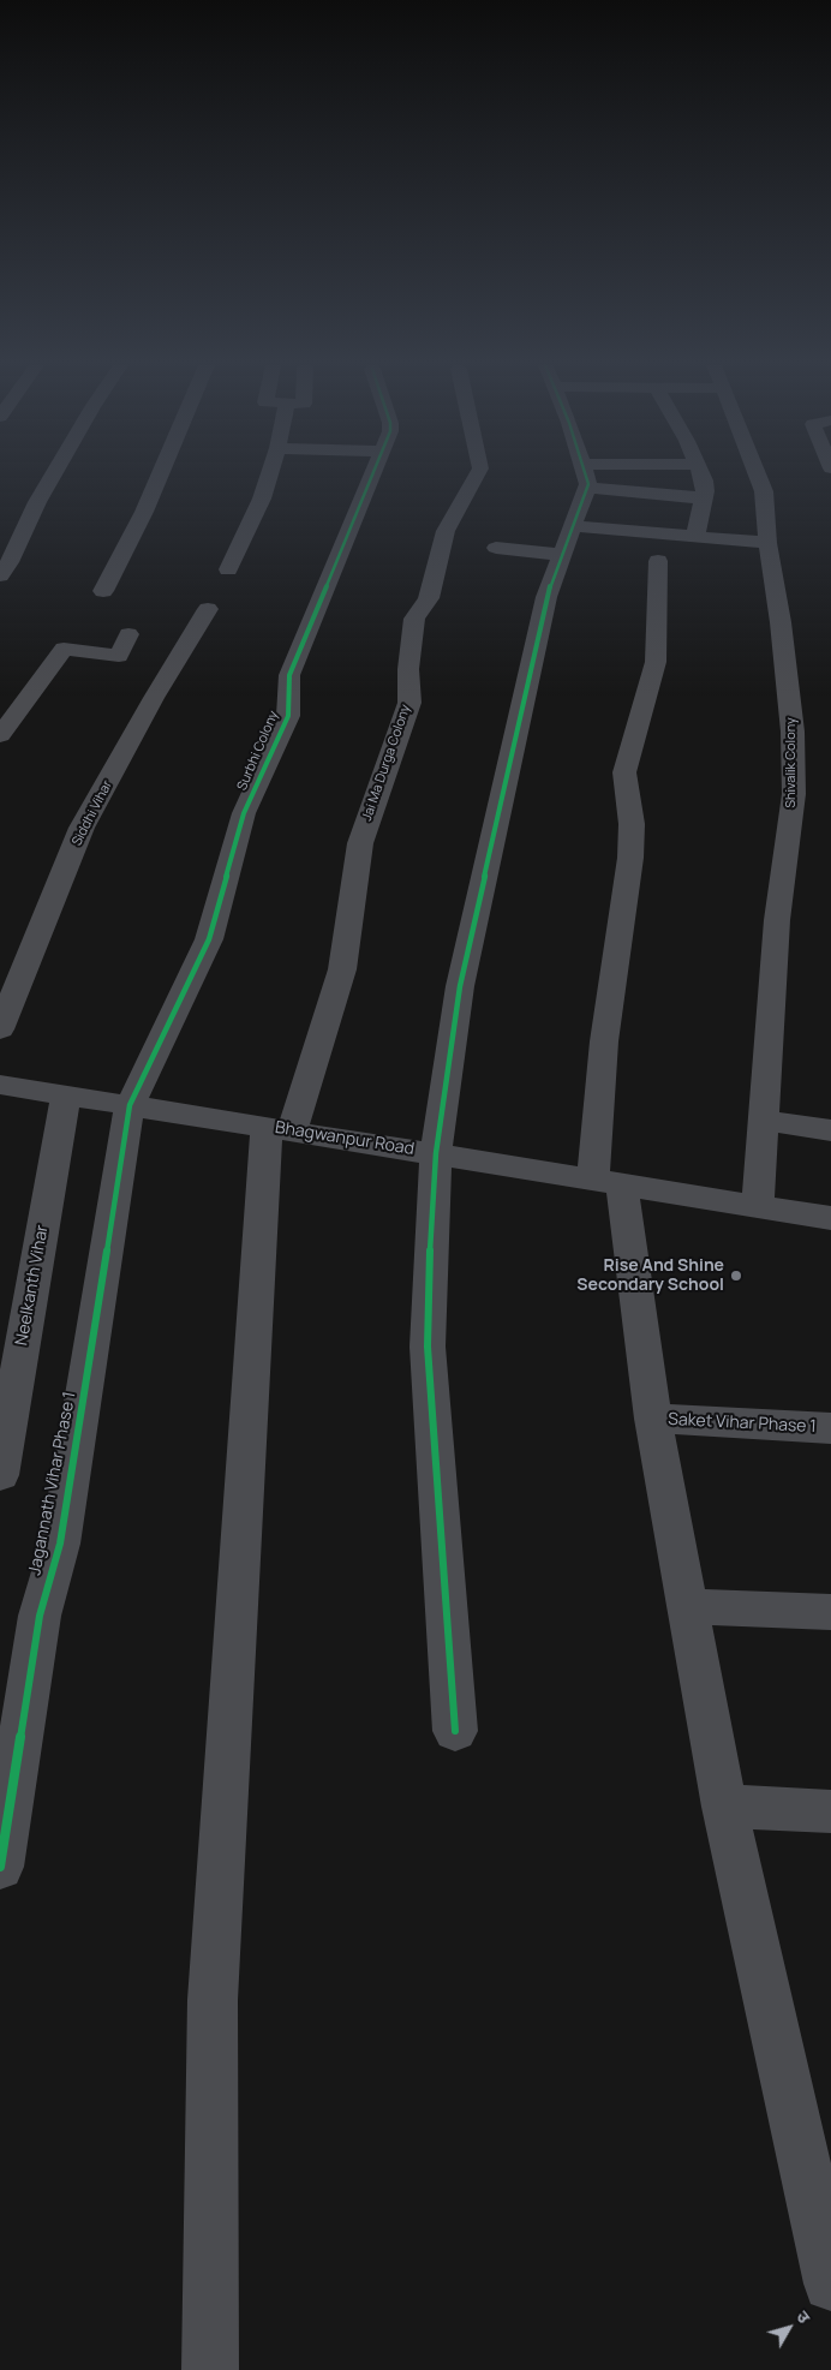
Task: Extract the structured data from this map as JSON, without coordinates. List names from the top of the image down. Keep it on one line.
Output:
{"streets":{"street":["Surbhi Colony","Jai Ma Durga Colony","Shivalik Colony","Siddhi Vihar","Bhagwanpur Road","Neelkanth Vihar","Saket Vihar Phase 1","Jagannath Vihar Phase 1"]},"crossings":[["Surbhi Colony","Bhagwanpur Road"],["Surbhi Colony","Jagannath Vihar Phase 1"],["Jai Ma Durga Colony","Bhagwanpur Road"],["Shivalik Colony","Bhagwanpur Road"],["Bhagwanpur Road","Neelkanth Vihar"],["Bhagwanpur Road","Jagannath Vihar Phase 1"]],"places":["Rise And Shine Secondary School"],"north":"top right"}
